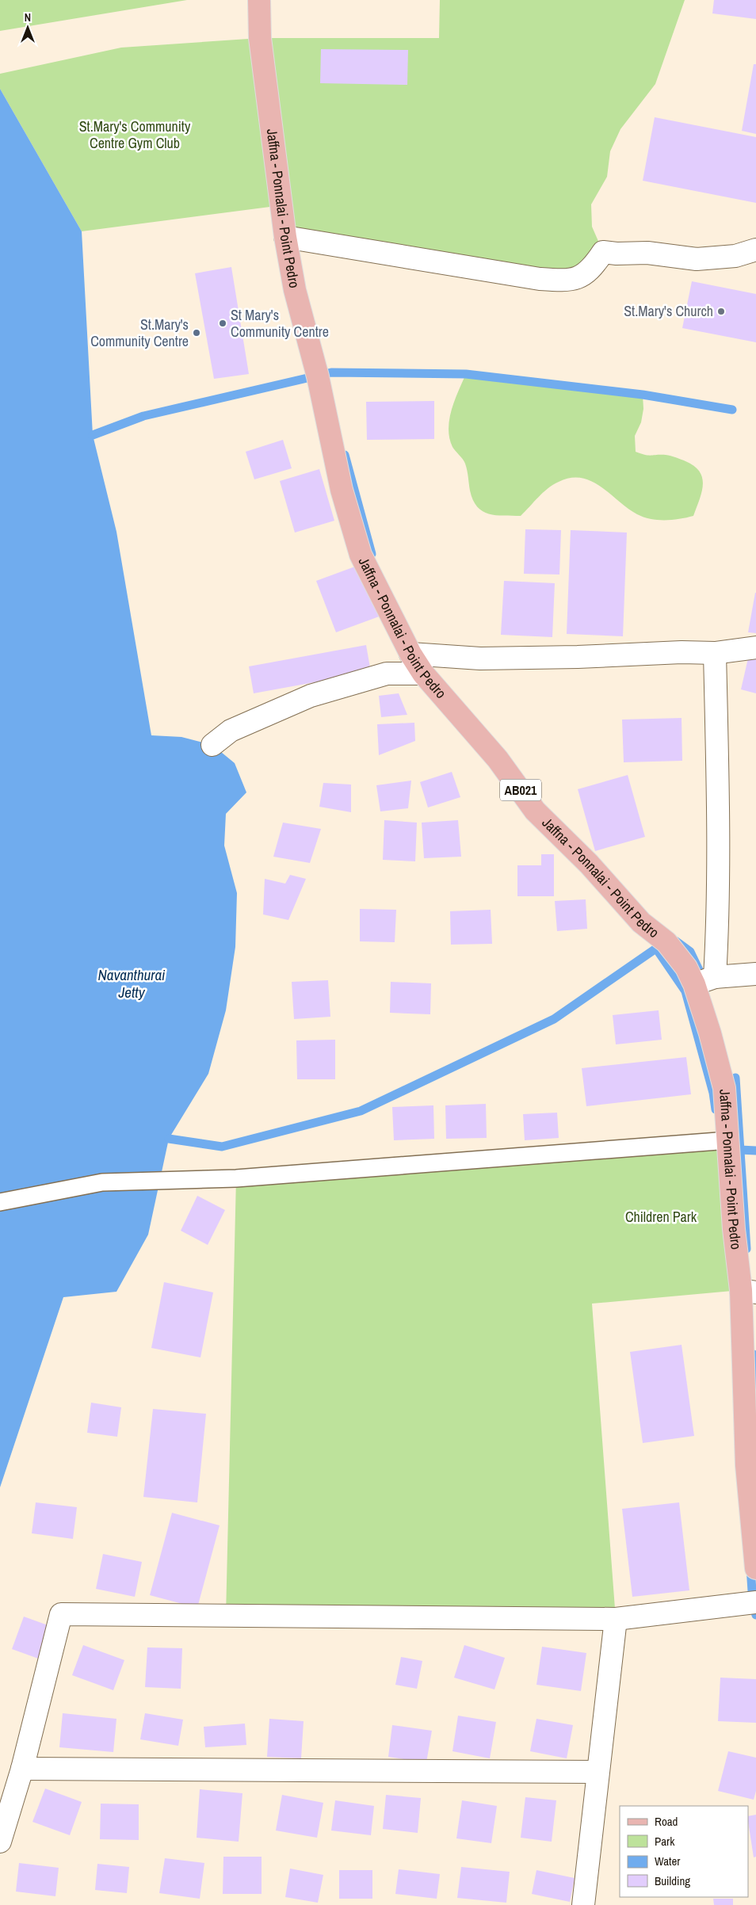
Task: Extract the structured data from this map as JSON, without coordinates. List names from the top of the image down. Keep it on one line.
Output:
{"streets":{"main road":["Jaffna - Ponnalai - Point Pedro","AB021"]},"water":["Navanthurai Jetty"],"parks":["St.Mary's Community Centre Gym Club","Children Park"],"places":["St.Mary's Church","St Mary's Community Centre","St.Mary's Community Centre"],"legend":["Road","Park","Water","Building"],"north":"top"}
